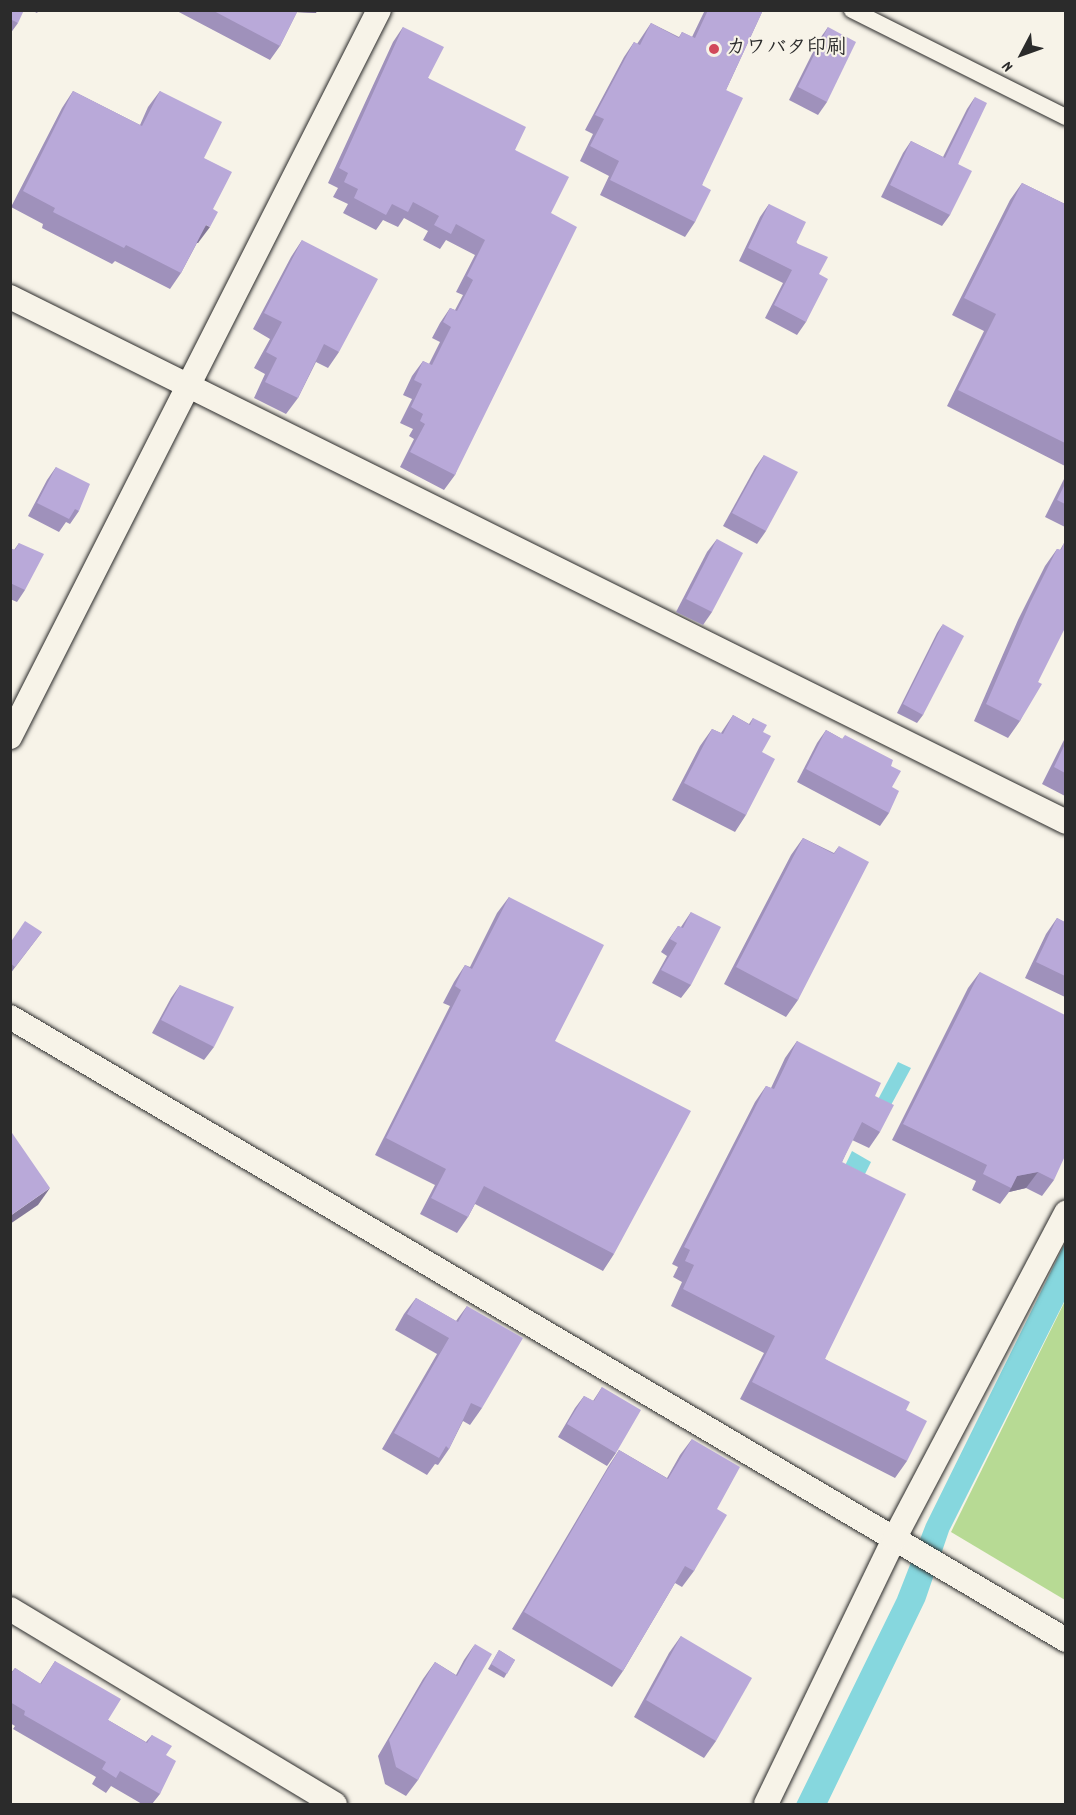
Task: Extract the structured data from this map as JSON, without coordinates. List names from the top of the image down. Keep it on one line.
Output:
{"places":["カワバタ印刷"],"north":"bottom left"}
